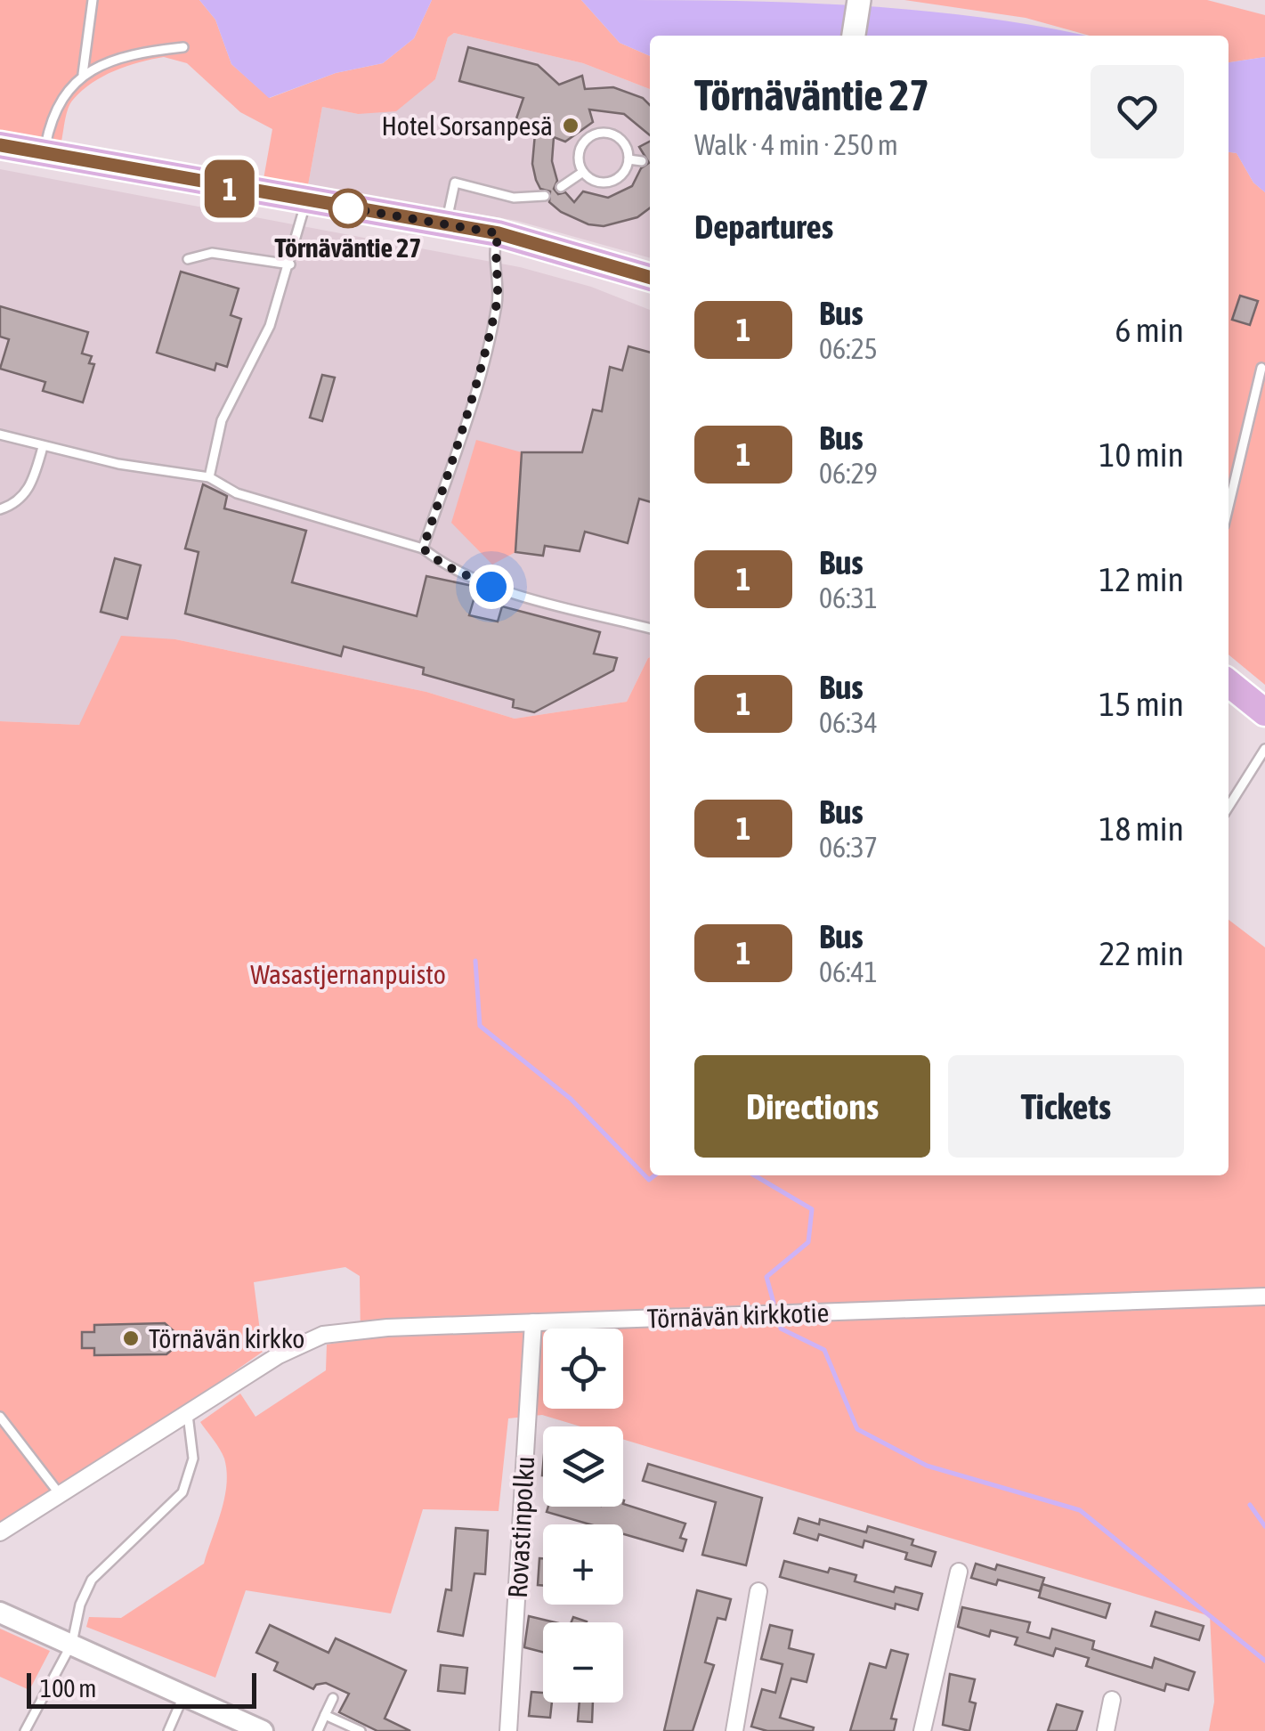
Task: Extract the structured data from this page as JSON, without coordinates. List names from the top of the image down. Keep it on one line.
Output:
{"streets":{"street":["Törnävän kirkkotie","Rovastinpolku"]},"crossings":[["Törnävän kirkkotie","Rovastinpolku"]],"parks":["Wasastjernanpuisto"],"places":["Hotel Sorsanpesä","Törnäväntie 27","Törnävän kirkko"],"lines":["bus line 1"],"scale_bar":"100 m","page":{"on_map":"1","heading":[["Törnäväntie 27","Walk · 4 min · 250 m"],"Departures"],"list":[{"mark":"1","name":"Bus","note":"06:25","value":"6 min"},{"mark":"1","name":"Bus","note":"06:29","value":"10 min"},{"mark":"1","name":"Bus","note":"06:31","value":"12 min"},{"mark":"1","name":"Bus","note":"06:34","value":"15 min"},{"mark":"1","name":"Bus","note":"06:37","value":"18 min"},{"mark":"1","name":"Bus","note":"06:41","value":"22 min"}],"buttons":["Directions","Tickets"],"map_buttons":["+","−"],"scale":"100 m"}}
